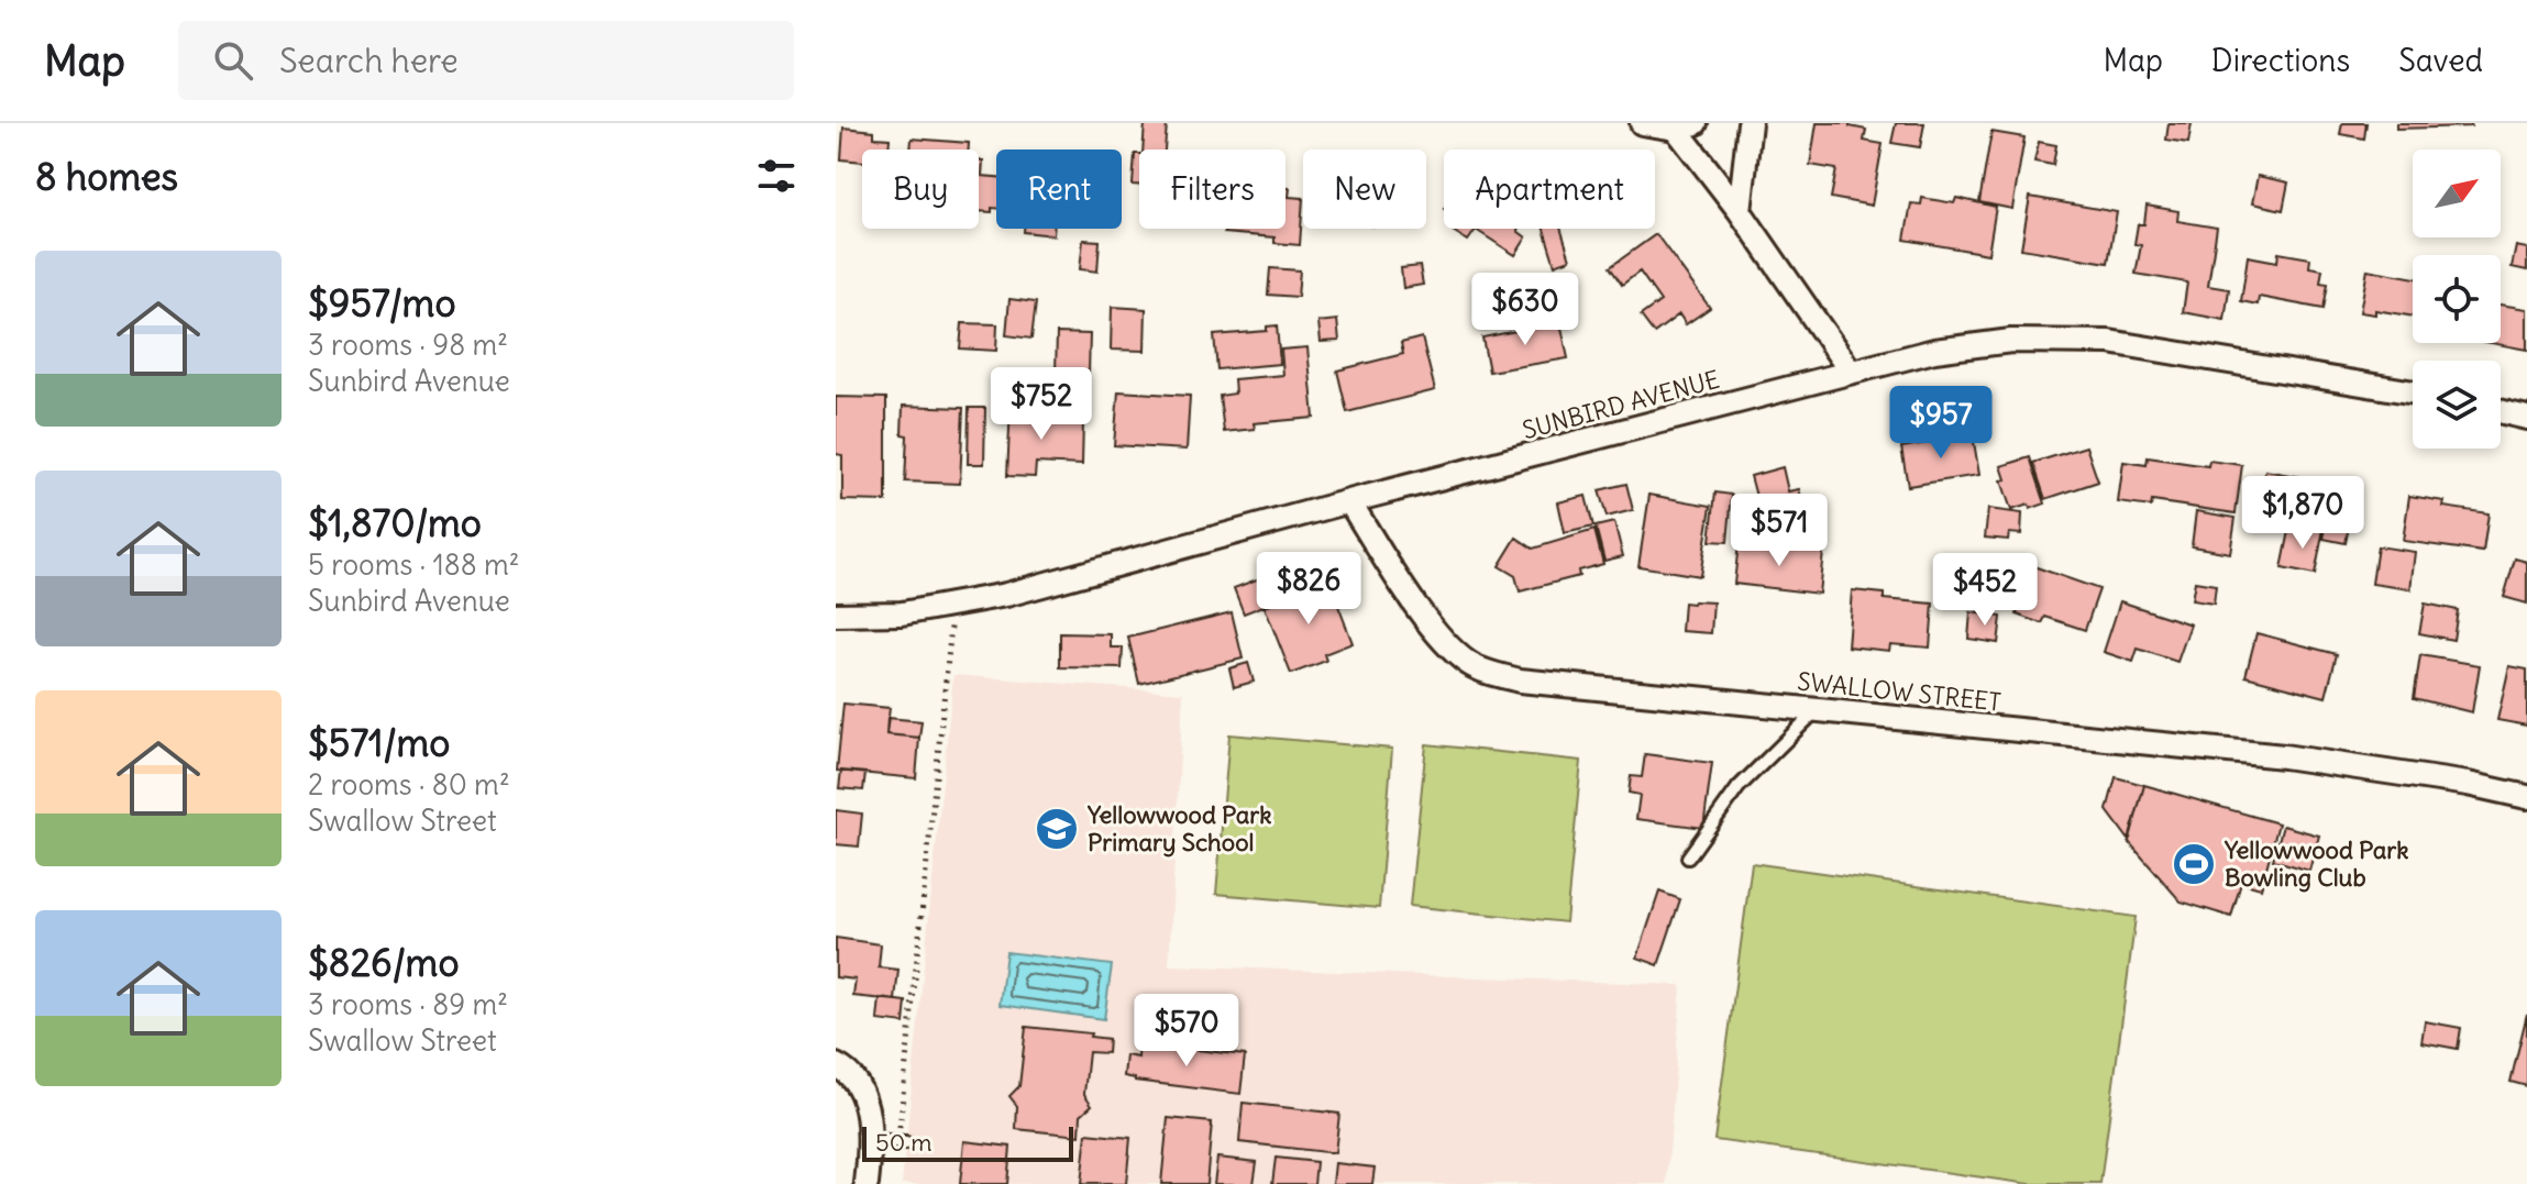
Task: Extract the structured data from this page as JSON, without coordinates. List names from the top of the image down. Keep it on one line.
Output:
{"streets":{"street":["SUNBIRD AVENUE","SWALLOW STREET"]},"crossings":[["SUNBIRD AVENUE","SWALLOW STREET"]],"places":{"school or university":["Yellowwood Park Primary School"],"sports":["Yellowwood Park Bowling Club"]},"scale_bar":"50 m","north":"top right","page":{"header":"Map","search":"Search here","nav":["Map","Directions","Saved"],"heading":"8 homes","chip":["Buy","Rent","Filters","New","Apartment"],"list":[{"name":"$957/mo","note":"3 rooms · 98 m² · Sunbird Avenue"},{"name":"$1,870/mo","note":"5 rooms · 188 m² · Sunbird Avenue"},{"name":"$571/mo","note":"2 rooms · 80 m² · Swallow Street"},{"name":"$826/mo","note":"3 rooms · 89 m² · Swallow Street"}],"price":["$630","$752","$957","$1,870","$571","$826","$452","$570"],"scale":"50 m"}}
